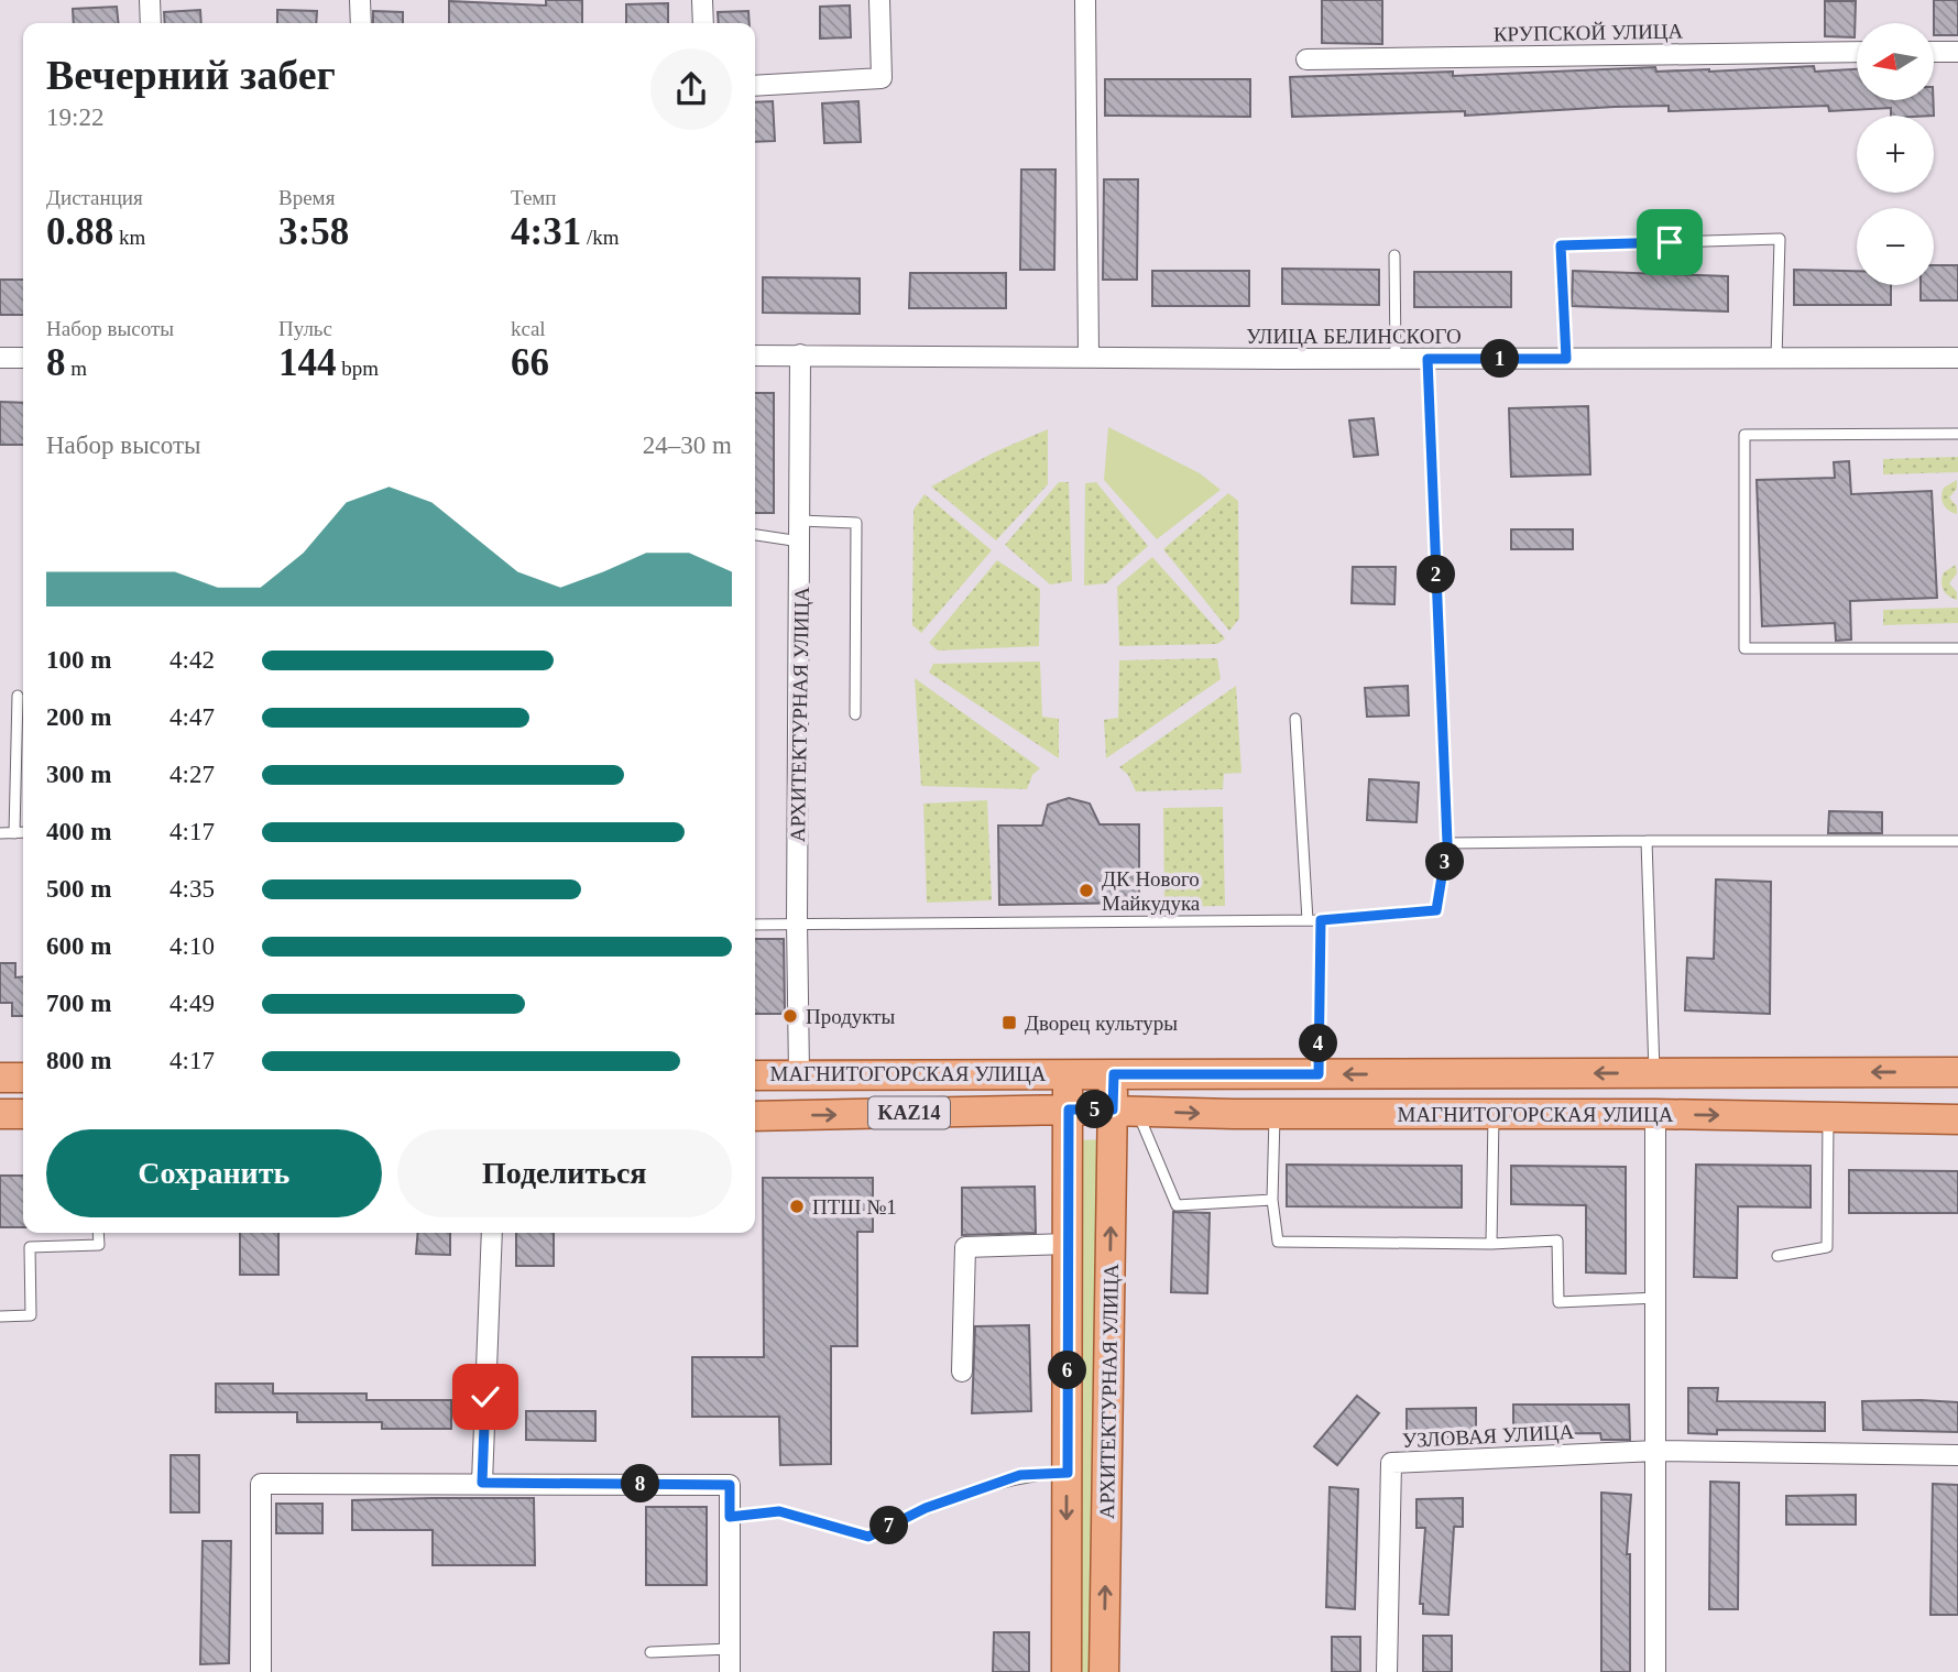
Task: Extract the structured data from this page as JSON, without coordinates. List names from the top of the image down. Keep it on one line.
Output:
{"streets":{"main road":["АРХИТЕКТУРНАЯ УЛИЦА","МАГНИТОГОРСКАЯ УЛИЦА","KAZ14"],"street":["КРУПСКОЙ УЛИЦА","УЛИЦА БЕЛИНСКОГО","УЗЛОВАЯ УЛИЦА"]},"crossings":[["УЛИЦА БЕЛИНСКОГО","АРХИТЕКТУРНАЯ УЛИЦА"],["АРХИТЕКТУРНАЯ УЛИЦА","МАГНИТОГОРСКАЯ УЛИЦА"]],"places":{"other":["ДК Нового Майкудука","Продукты","ПТШ №1"],"transit":["Дворец культуры"]},"north":"left","page":{"map_buttons":["+","−"],"heading":["Вечерний забег","19:22"],"stats":[["Дистанция","0.88 km"],["Время","3:58"],["Темп","4:31 /km"],["Набор высоты","8 m"],["Пульс","144 bpm"],["kcal","66"]],"pins":["1","2","3","4","5","6","8","7"],"chart":["Набор высоты","24–30 m"],"list":[{"name":"100 m","note":"4:42"},{"name":"200 m","note":"4:47"},{"name":"300 m","note":"4:27"},{"name":"400 m","note":"4:17"},{"name":"500 m","note":"4:35"},{"name":"600 m","note":"4:10"},{"name":"700 m","note":"4:49"},{"name":"800 m","note":"4:17"}],"buttons":["Сохранить","Поделиться"]}}
